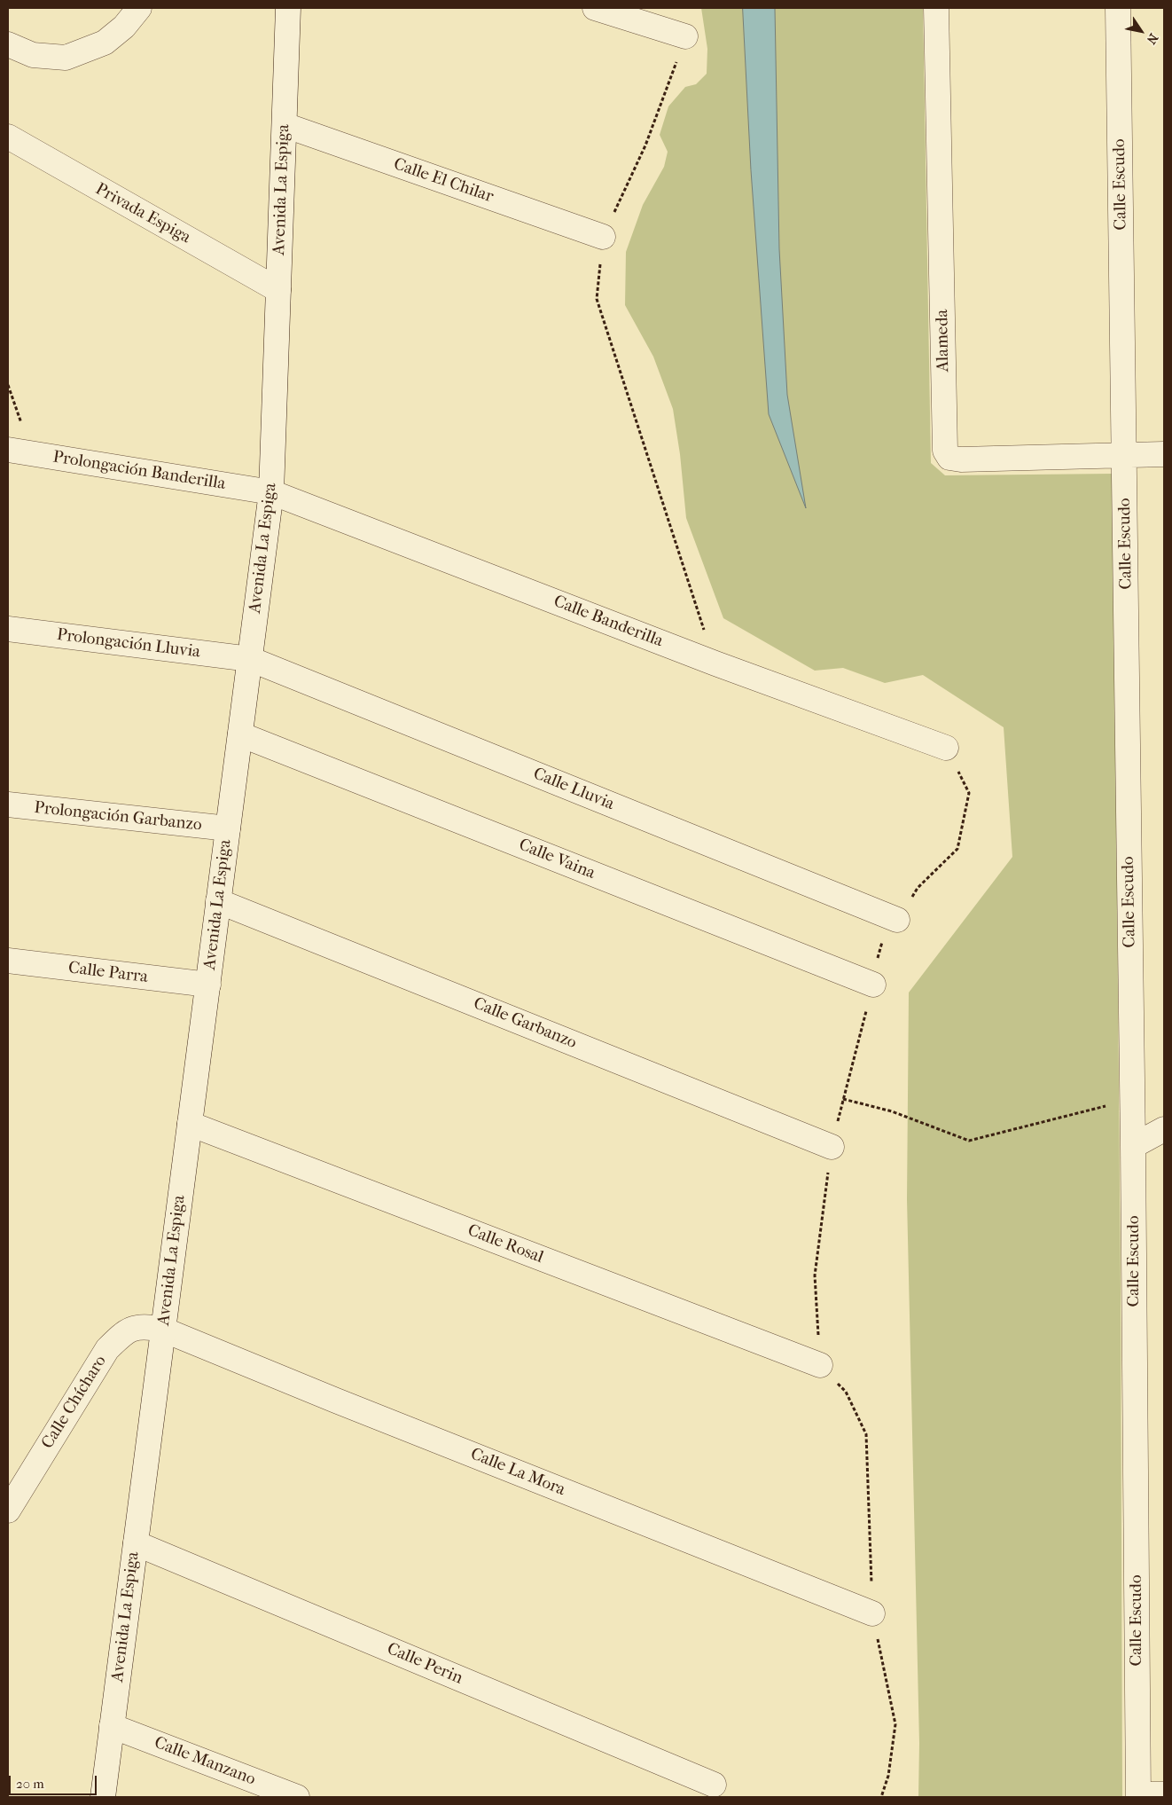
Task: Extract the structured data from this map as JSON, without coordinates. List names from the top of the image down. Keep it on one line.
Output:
{"streets":{"street":["Calle El Chilar","Calle Escudo","Avenida La Espiga","Privada Espiga","Alameda","Prolongación Banderilla","Calle Banderilla","Prolongación Lluvia","Calle Lluvia","Prolongación Garbanzo","Calle Vaina","Calle Parra","Calle Garbanzo","Calle Rosal","Calle Chícharo","Calle La Mora","Calle Perin","Calle Manzano"]},"crossings":[["Calle El Chilar","Avenida La Espiga"],["Calle Escudo","Alameda"],["Avenida La Espiga","Privada Espiga"],["Avenida La Espiga","Prolongación Banderilla"],["Avenida La Espiga","Calle Banderilla"],["Avenida La Espiga","Prolongación Lluvia"],["Avenida La Espiga","Calle Lluvia"],["Avenida La Espiga","Prolongación Garbanzo"],["Avenida La Espiga","Calle Vaina"],["Avenida La Espiga","Calle Parra"],["Avenida La Espiga","Calle Garbanzo"],["Avenida La Espiga","Calle Rosal"],["Avenida La Espiga","Calle Chícharo"],["Avenida La Espiga","Calle La Mora"],["Avenida La Espiga","Calle Perin"],["Avenida La Espiga","Calle Manzano"],["Prolongación Banderilla","Calle Banderilla"],["Prolongación Lluvia","Calle Lluvia"],["Calle Chícharo","Calle La Mora"]],"scale_bar":"20 m","north":"bottom right"}
